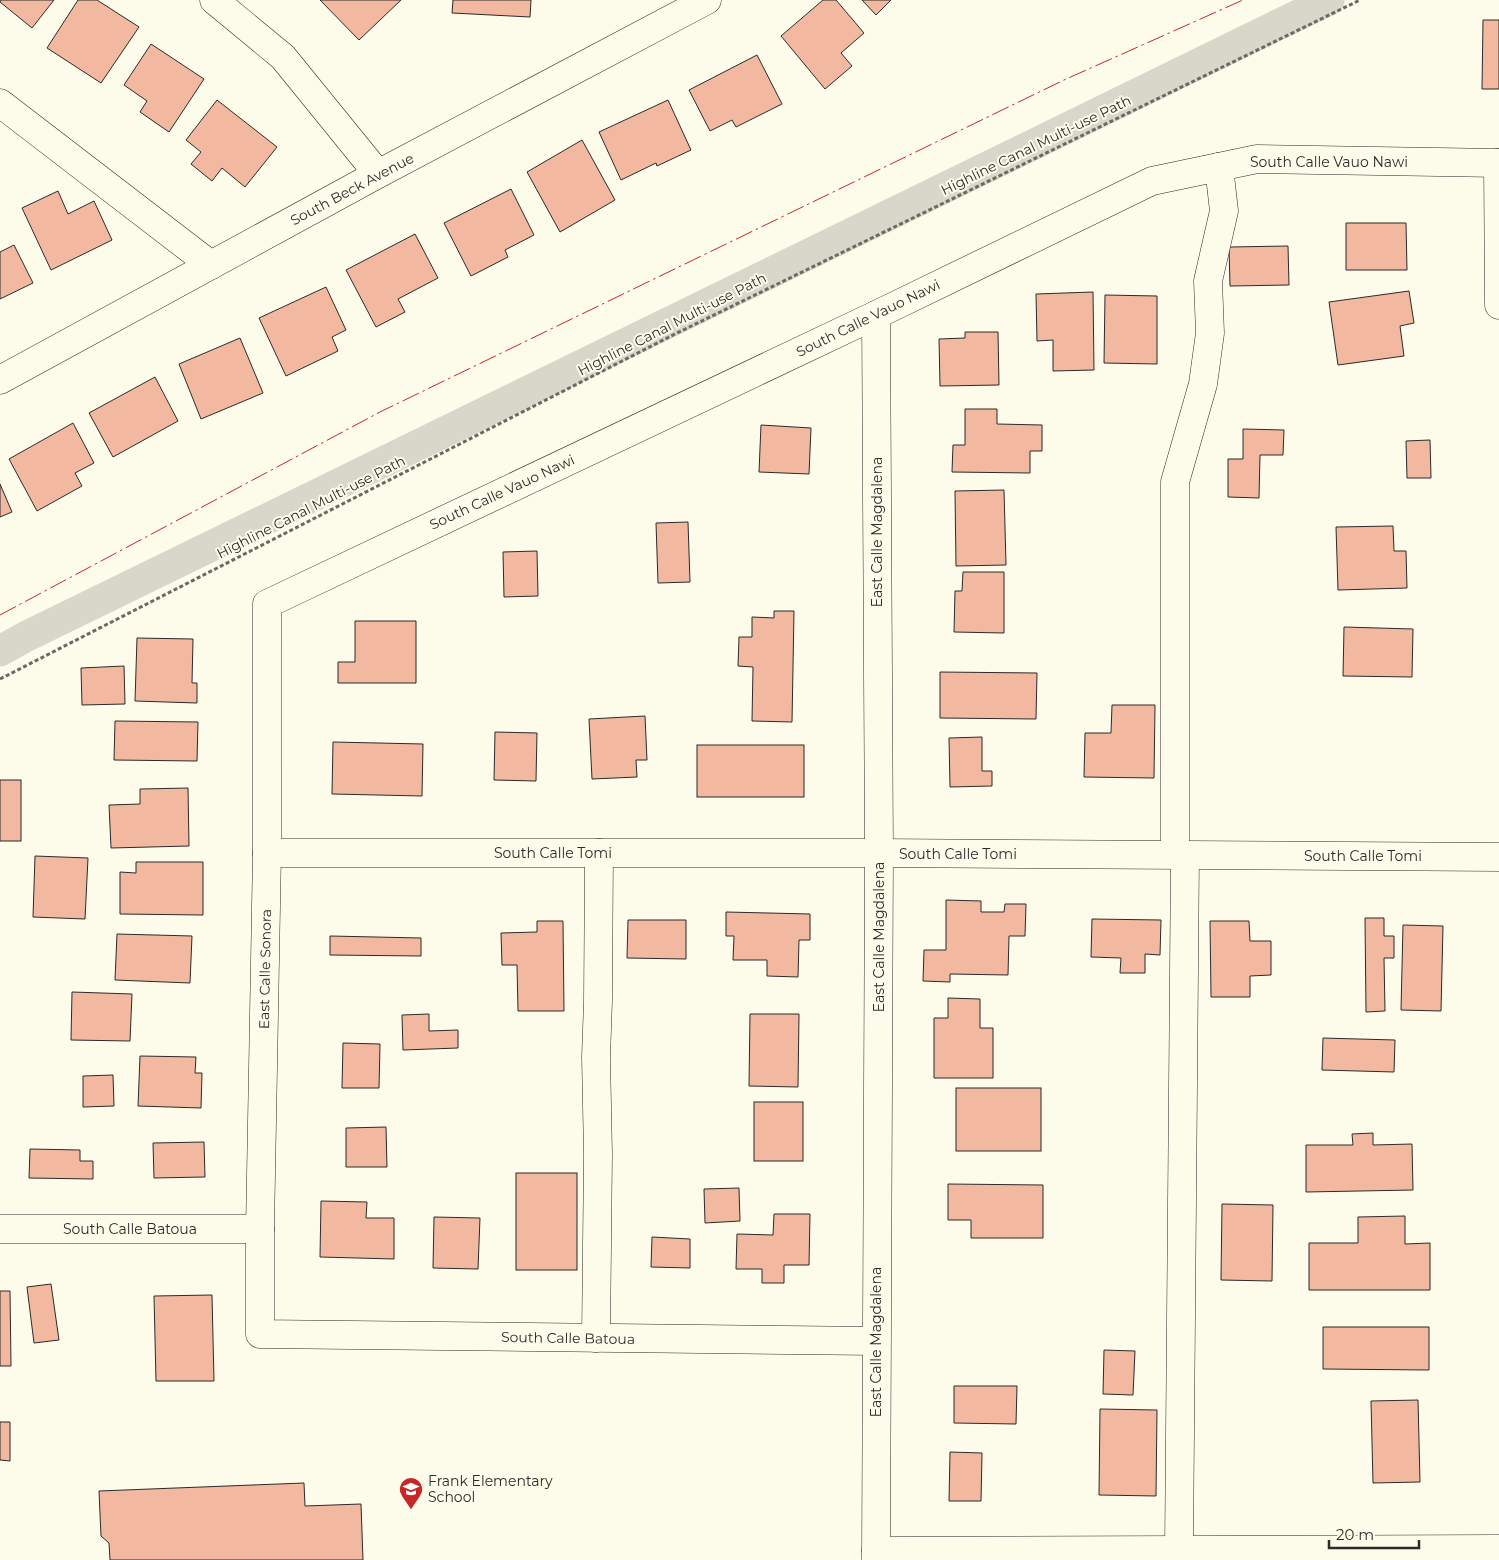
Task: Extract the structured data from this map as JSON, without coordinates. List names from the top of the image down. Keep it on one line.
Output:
{"streets":{"street":["South Calle Vauo Nawi","South Beck Avenue","East Calle Magdalena","South Calle Tomi","East Calle Sonora","South Calle Batoua"],"path":["Highline Canal Multi-use Path"]},"crossings":[["South Calle Vauo Nawi","East Calle Magdalena"],["South Calle Vauo Nawi","East Calle Sonora"],["East Calle Magdalena","South Calle Tomi"],["East Calle Magdalena","South Calle Batoua"],["South Calle Tomi","East Calle Sonora"],["East Calle Sonora","South Calle Batoua"]],"places":{"school or university":["Frank Elementary School"]},"scale_bar":"20 m"}
